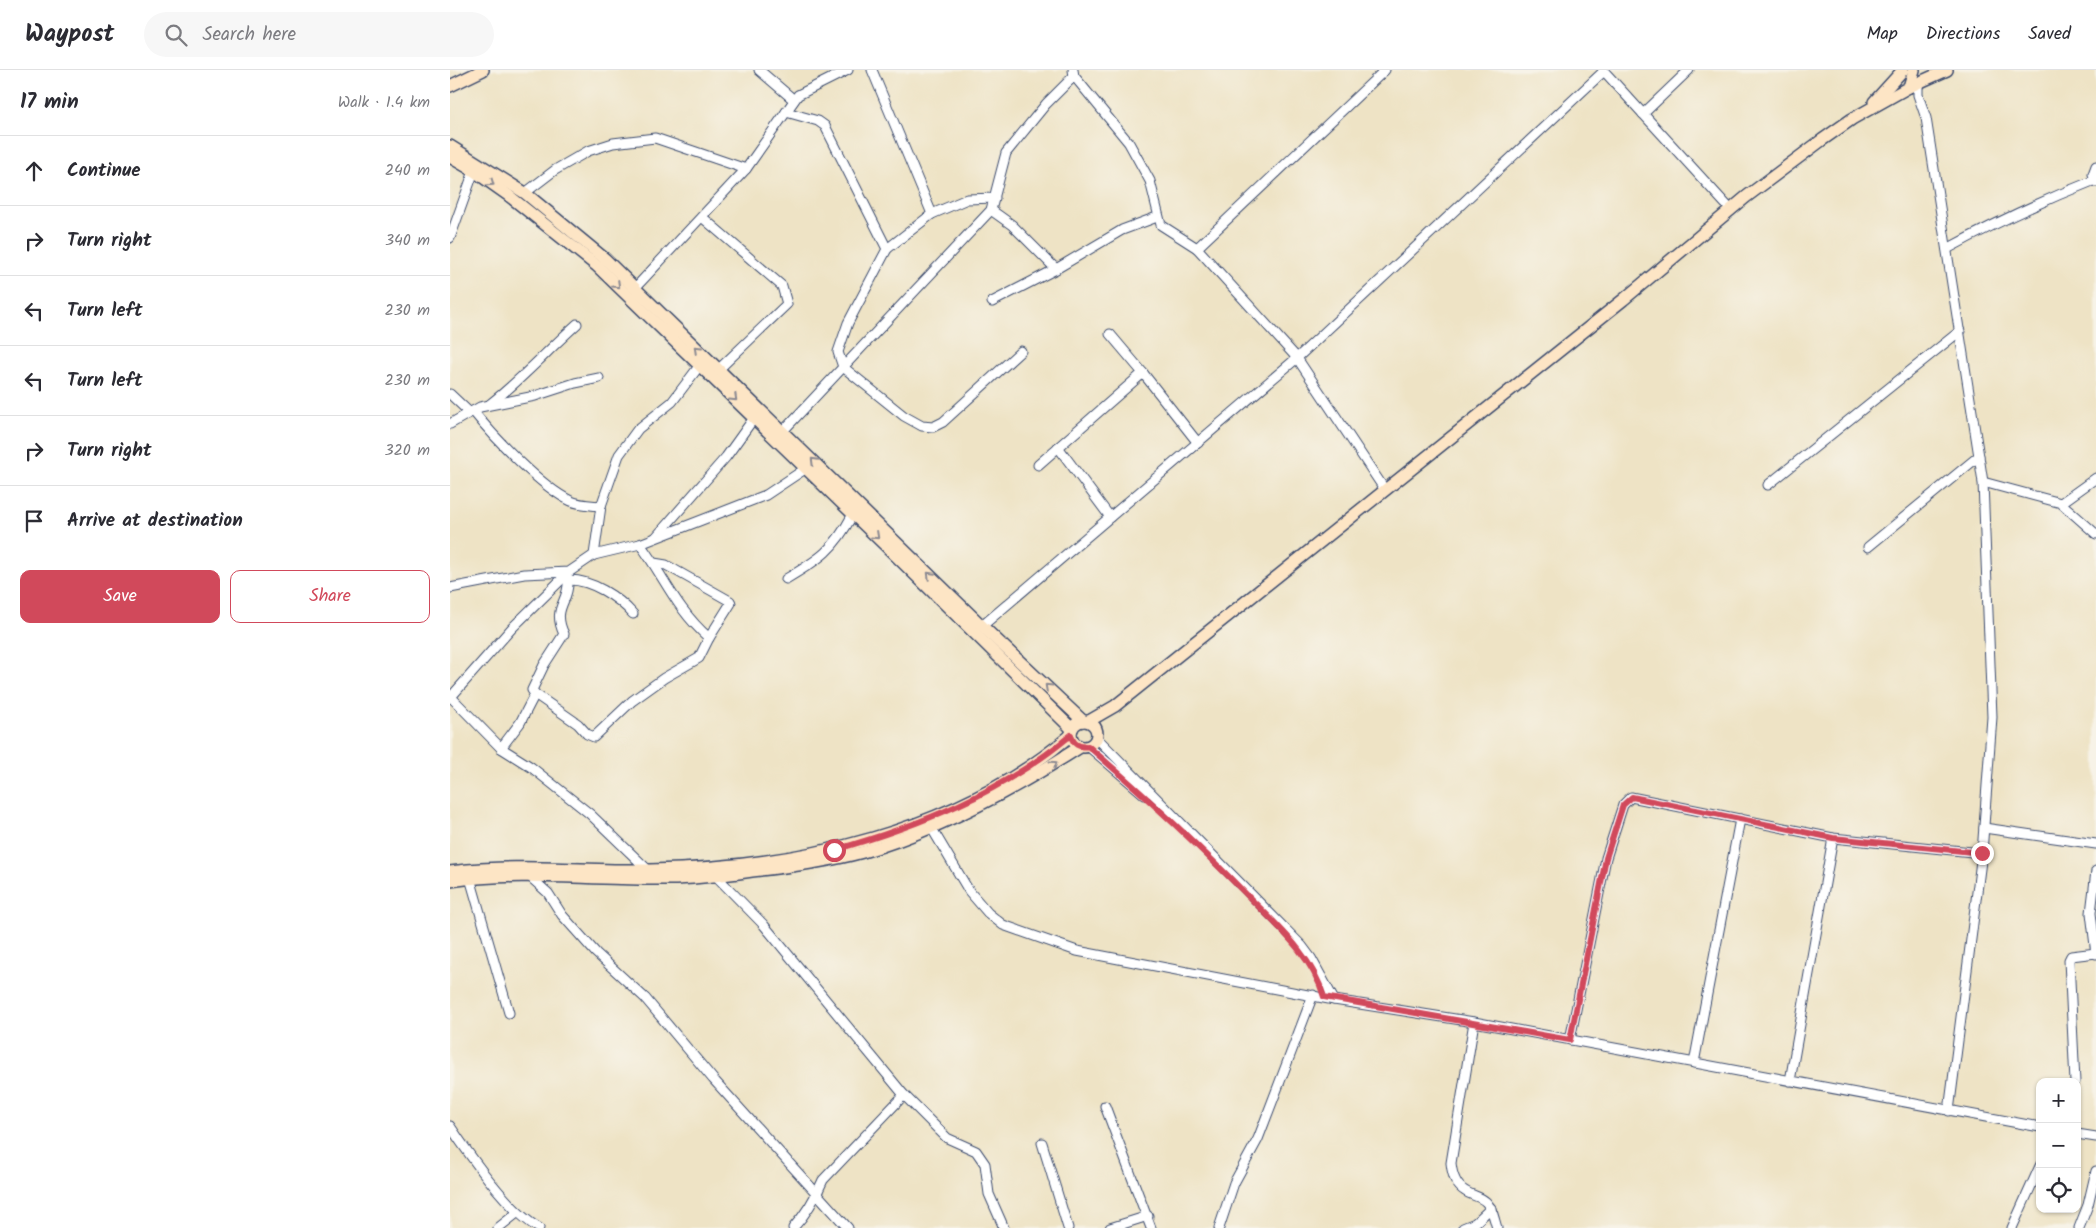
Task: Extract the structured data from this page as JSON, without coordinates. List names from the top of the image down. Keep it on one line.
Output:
{"page":{"header":"Waypost","search":"Search here","nav":["Map","Directions","Saved"],"heading":["17 min","Walk · 1.4 km"],"list":[["Continue","240 m"],["Turn right","340 m"],["Turn left","230 m"],["Turn left","230 m"],["Turn right","320 m"],"Arrive at destination"],"buttons":["Save","Share"],"map_buttons":["+","−"]}}
